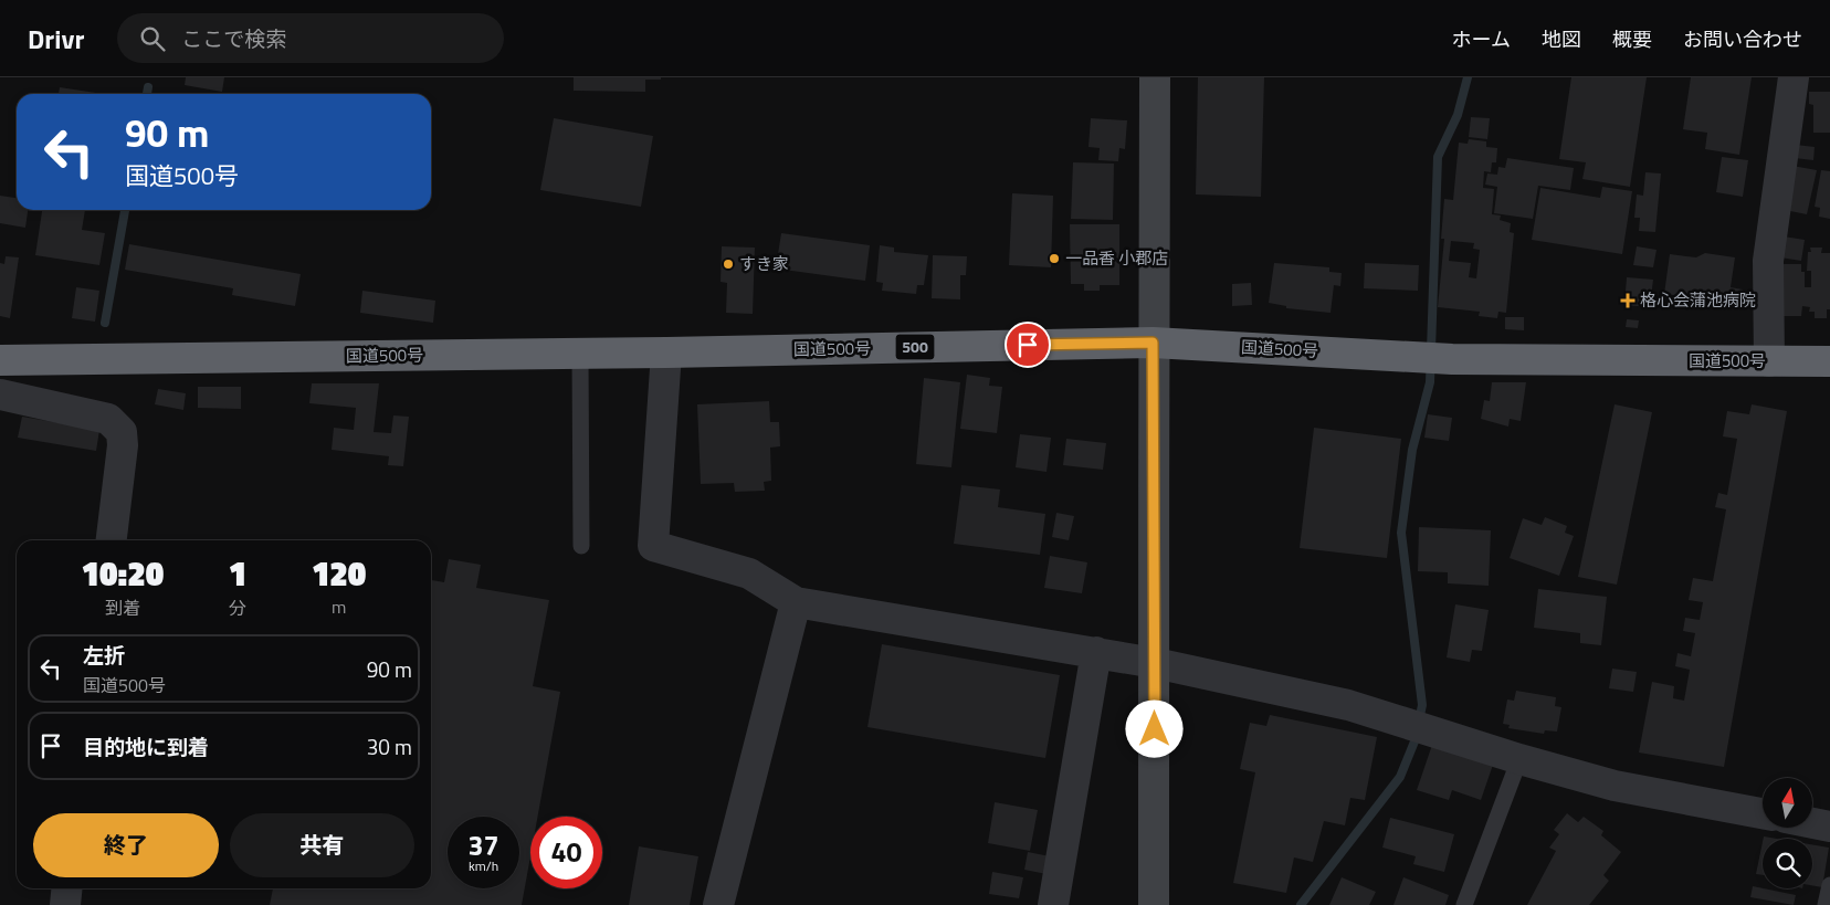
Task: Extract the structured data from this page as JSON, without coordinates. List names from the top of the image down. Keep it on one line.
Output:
{"streets":{"highway":["500","国道500号"]},"places":{"other":["一品香 小郡店","すき家"],"health":["格心会蒲池病院"]},"north":"top","page":{"header":"Drivr","search":"ここで検索","nav":["ホーム","地図","概要","お問い合わせ"],"turn":["90 m","国道500号"],"eta":["10:20","到着","1","分","120","m"],"list":[{"name":"左折","note":"国道500号","value":"90 m"},{"name":"目的地に到着","value":"30 m"}],"buttons":["終了","共有"],"speed":"37 km/h","limit":"40"}}
